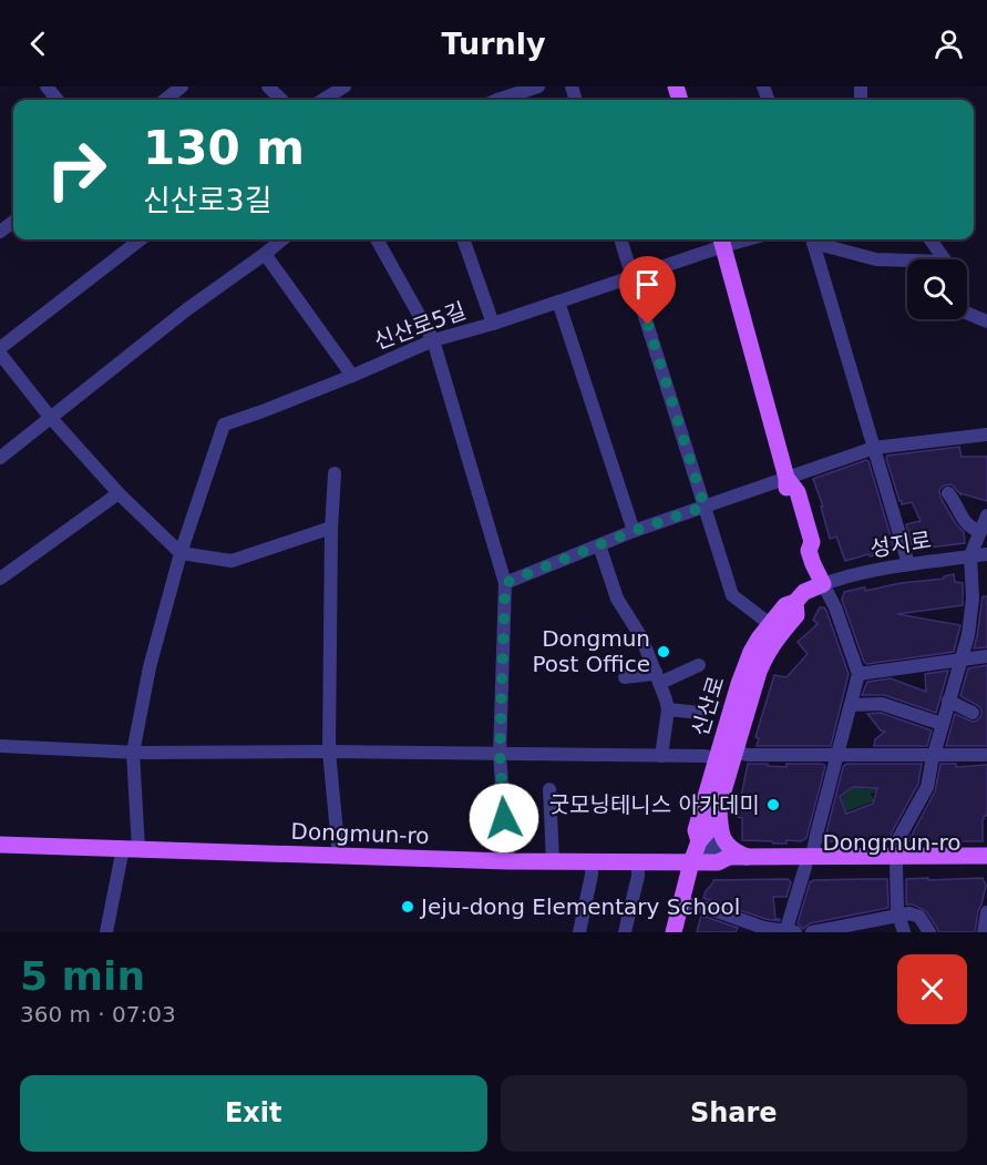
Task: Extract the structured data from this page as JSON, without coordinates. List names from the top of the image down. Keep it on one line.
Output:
{"streets":{"main road":["신산로","Dongmun-ro"],"street":["신산로5길","성지로"]},"crossings":[["성지로","신산로"],["신산로","Dongmun-ro"]],"places":["Dongmun Post Office","굿모닝테니스 아카데미","Jeju-dong Elementary School"],"page":{"header":"Turnly","turn":["130 m","신산로3길"],"heading":["5 min","360 m · 07:03"],"buttons":["Exit","Share"]}}
